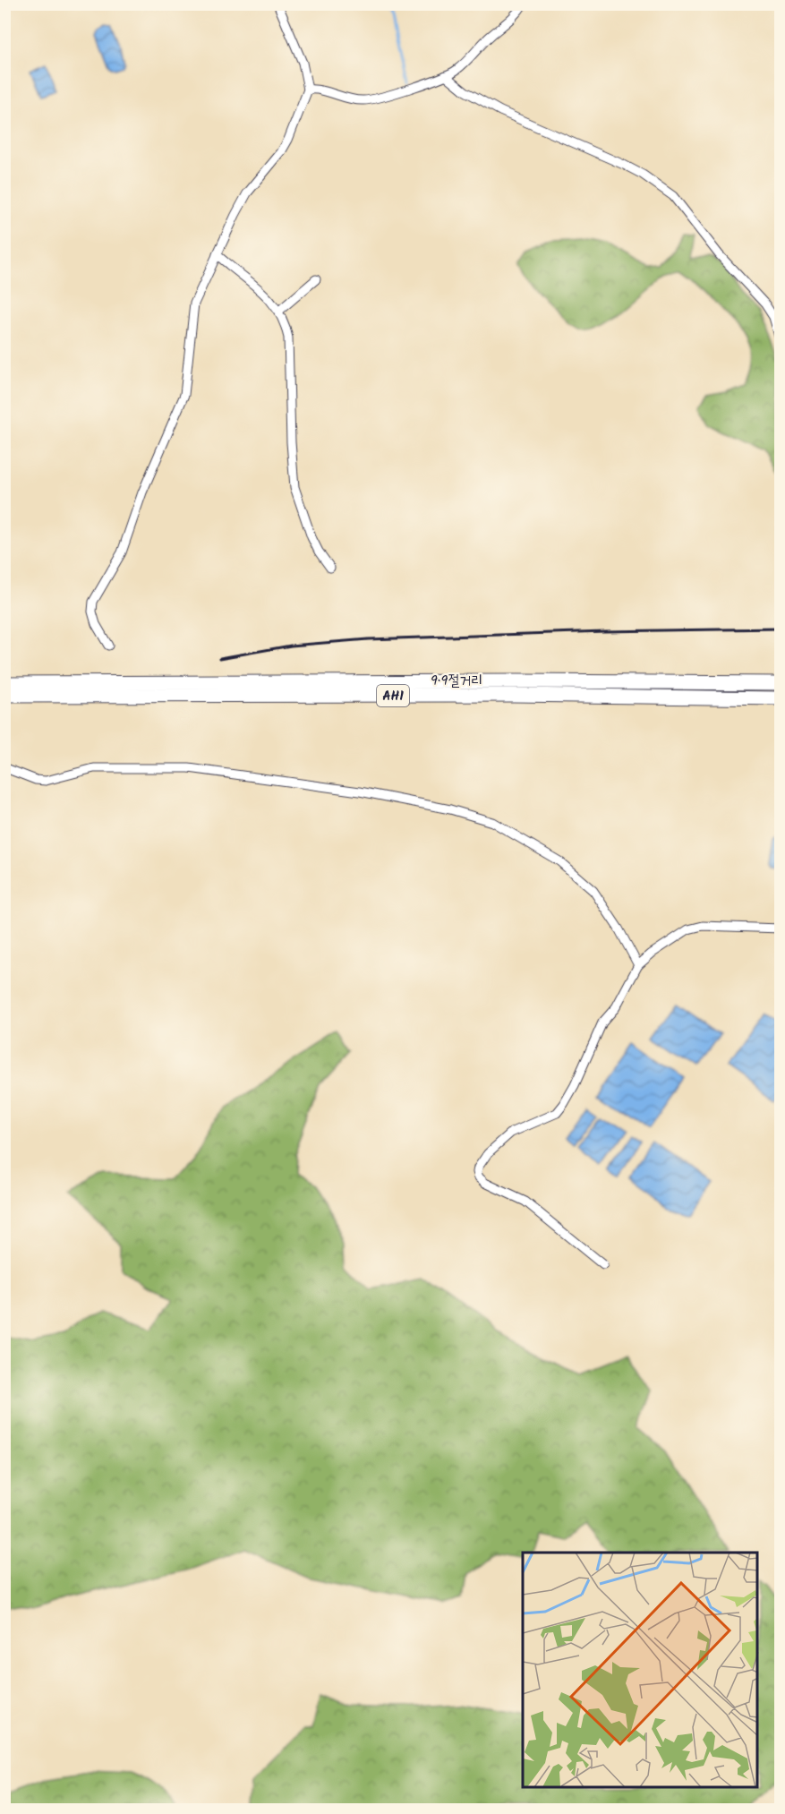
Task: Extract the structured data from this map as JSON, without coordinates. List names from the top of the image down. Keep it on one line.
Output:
{"streets":{"highway":["9·9절거리","AH1"]}}
